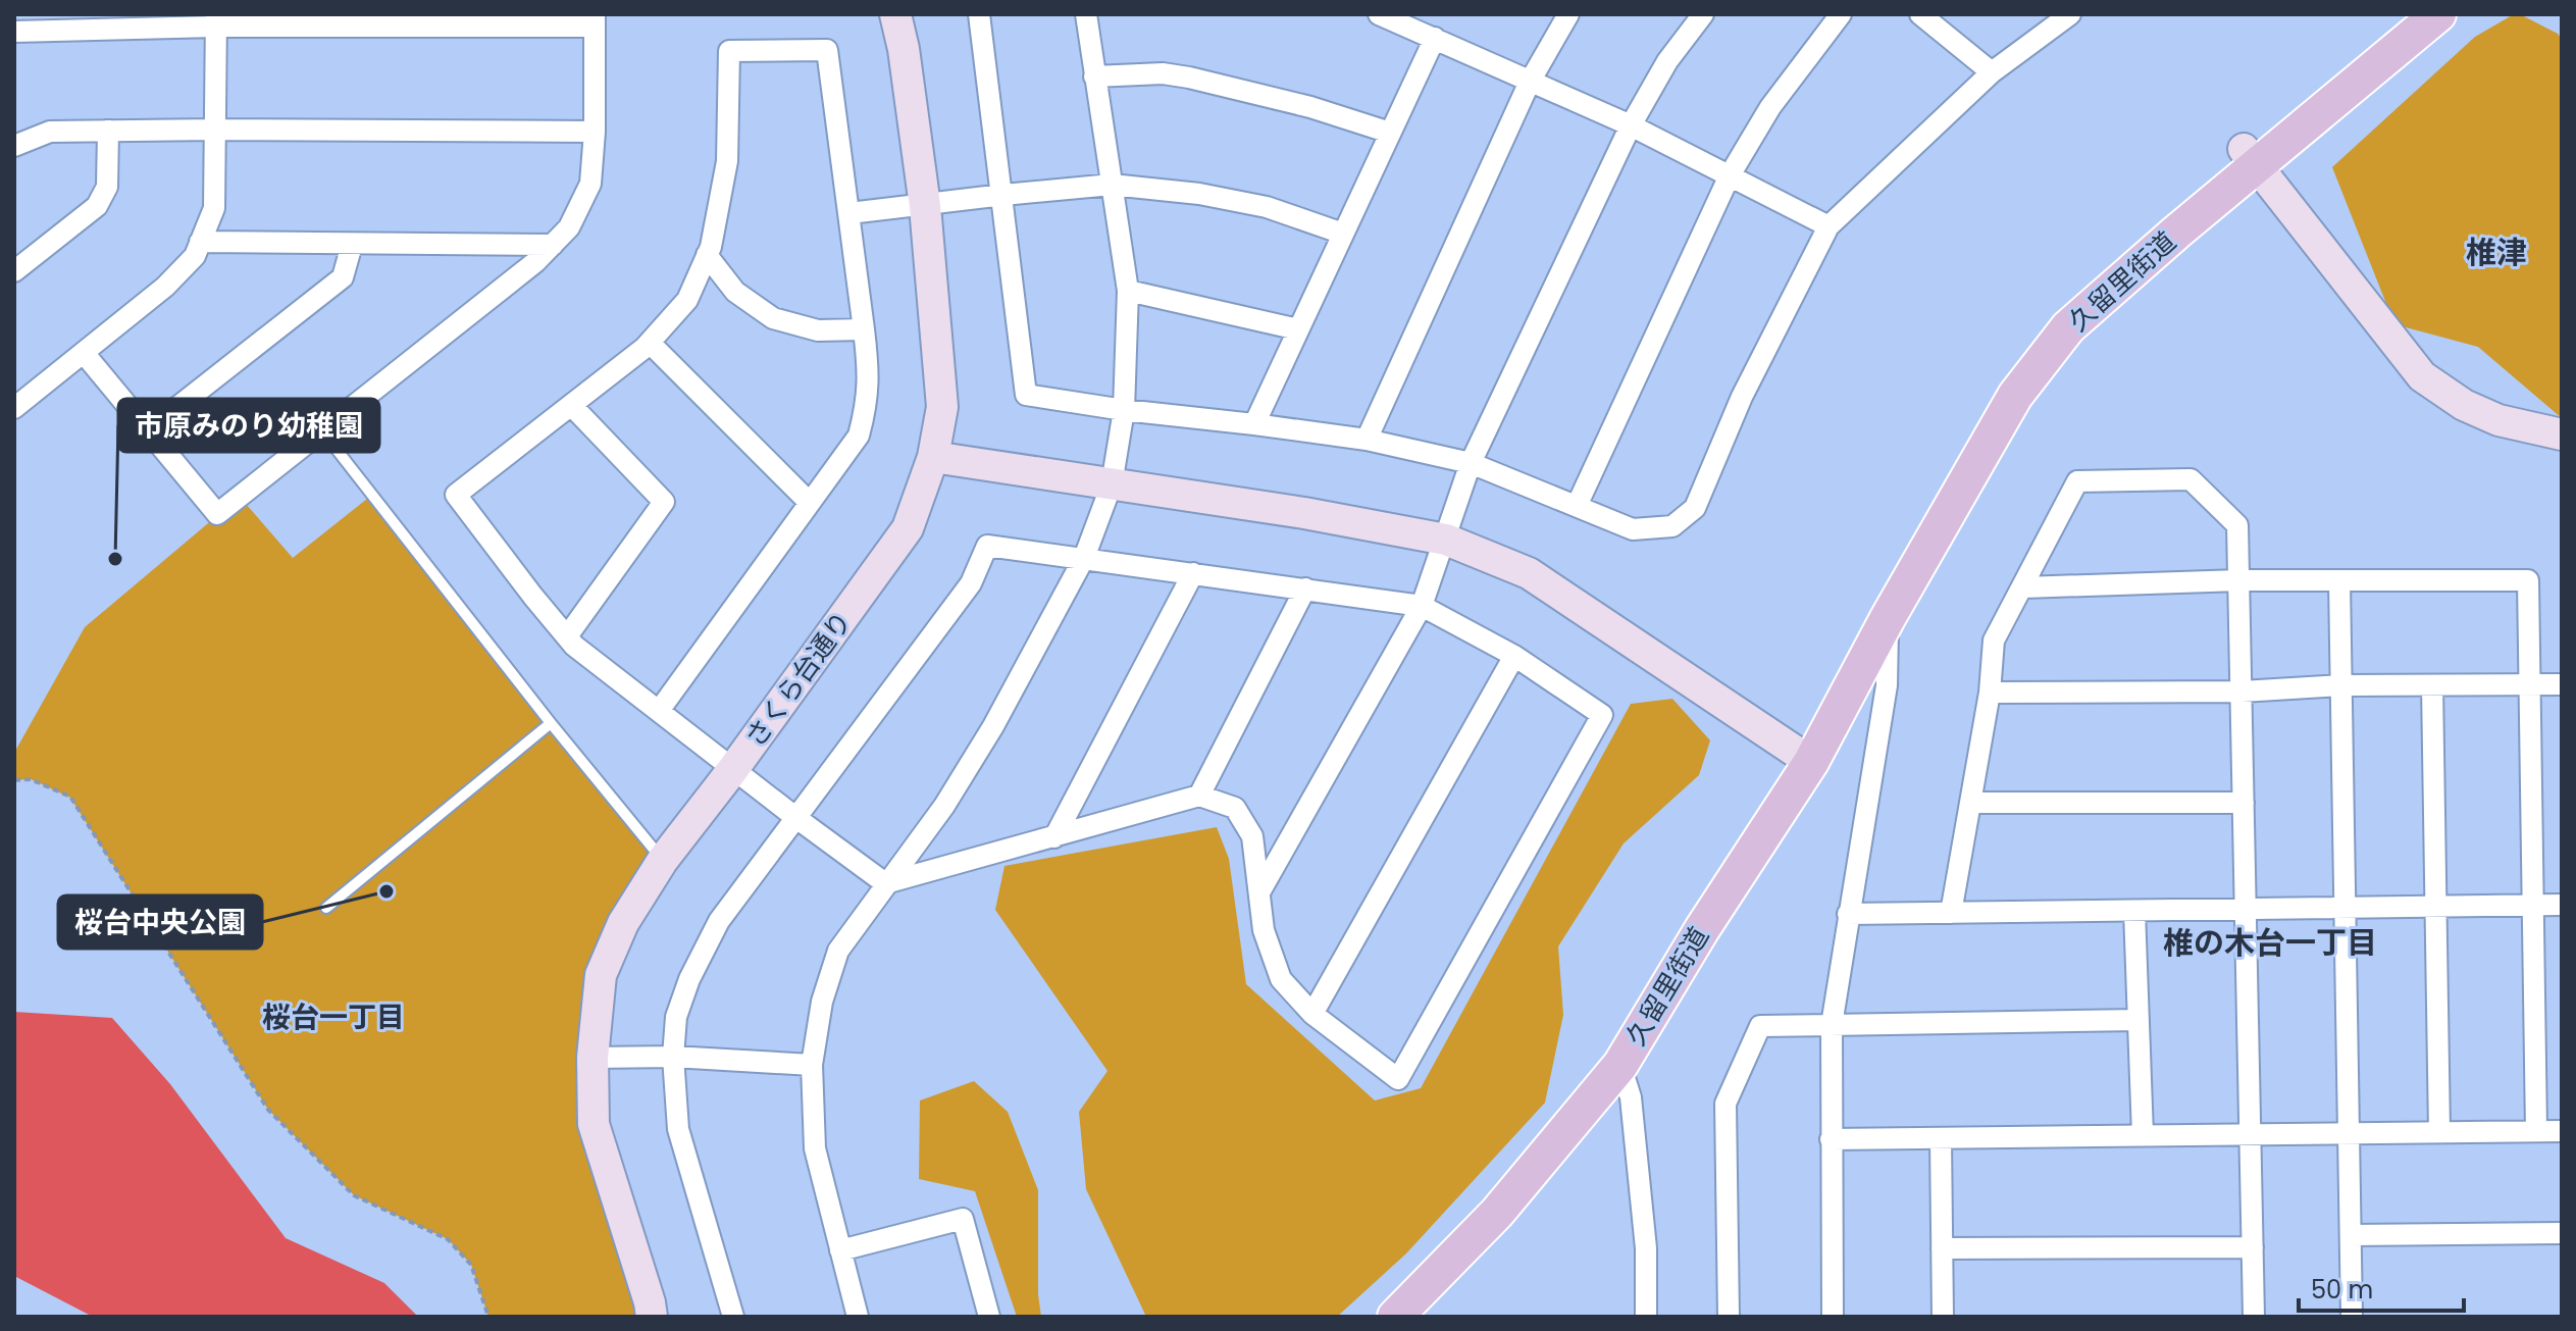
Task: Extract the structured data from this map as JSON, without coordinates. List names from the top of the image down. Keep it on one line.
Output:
{"streets":{"main road":["久留里街道"],"street":["さくら台通り"]},"districts":["椎津","椎の木台一丁目","桜台一丁目"],"places":["市原みのり幼稚園","桜台中央公園"],"scale_bar":"50 m"}
